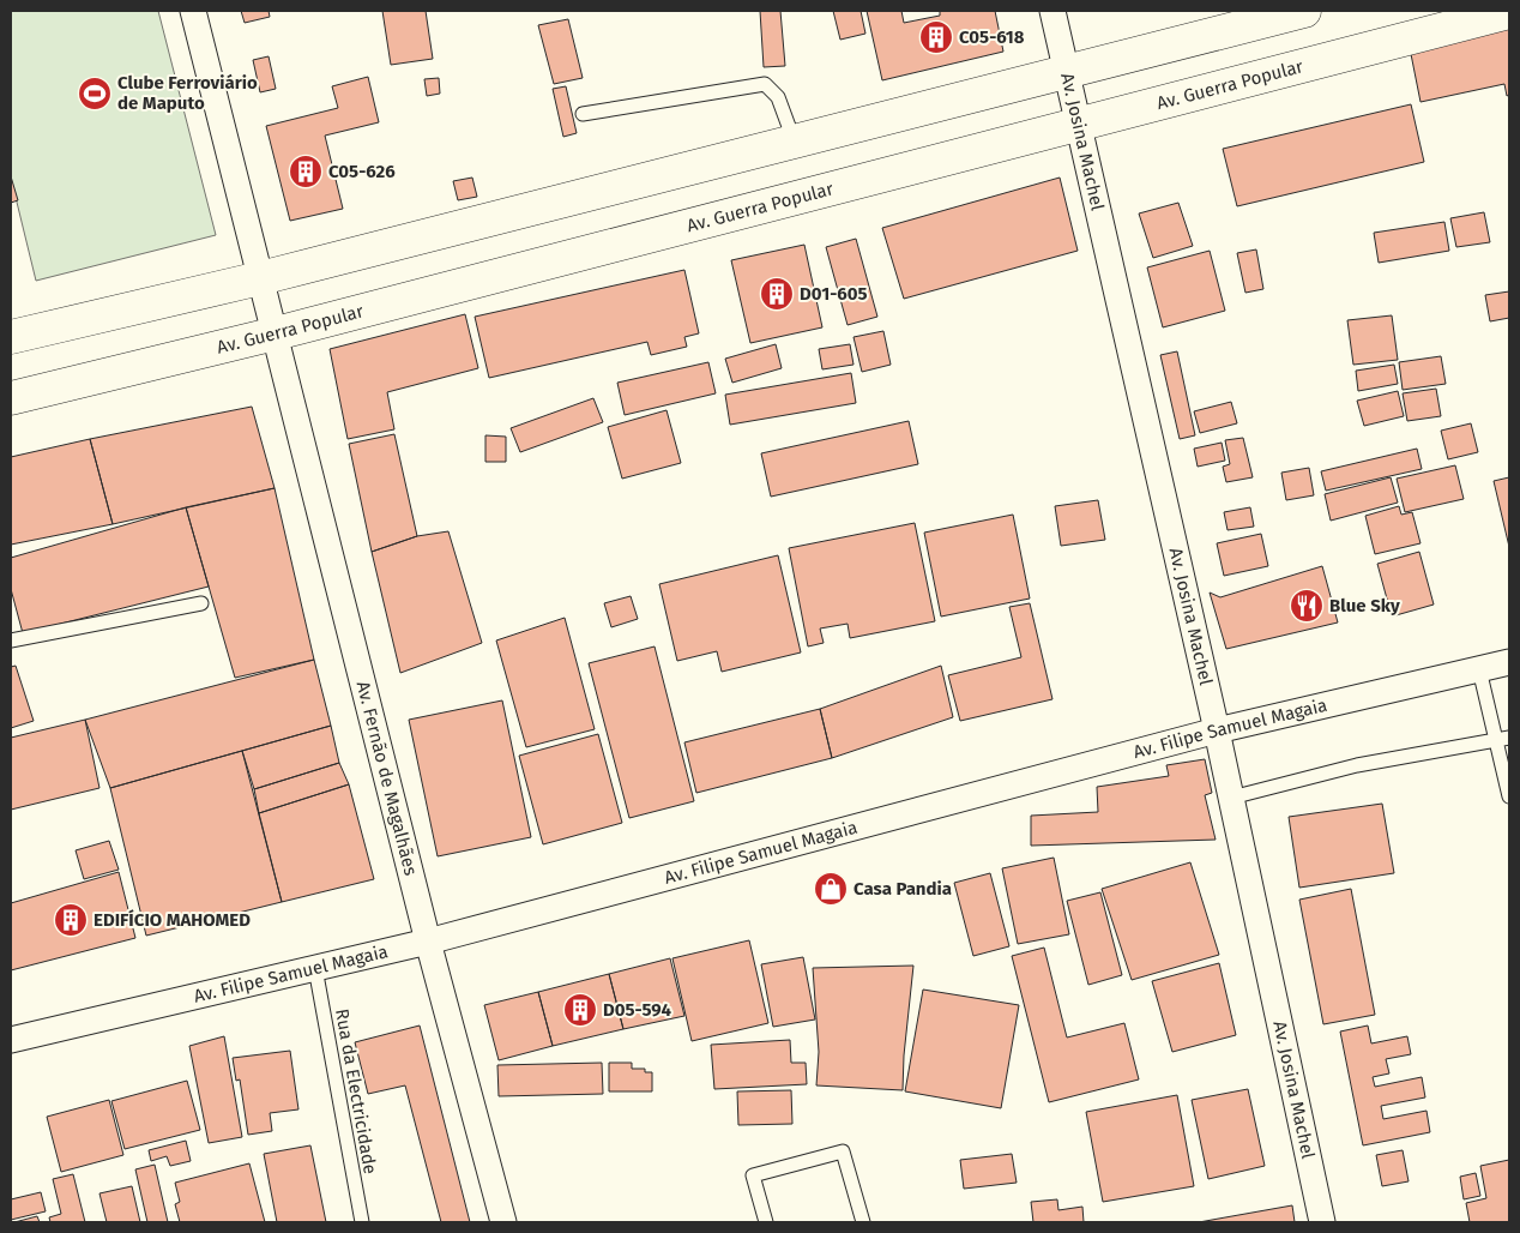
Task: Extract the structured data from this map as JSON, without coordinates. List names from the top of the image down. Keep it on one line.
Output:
{"streets":{"main road":["Av. Guerra Popular"],"street":["Av. Josina Machel","Av. Filipe Samuel Magaia","Av. Fernão de Magalhães"],"lane":["Rua da Electricidade"]},"crossings":[["Av. Guerra Popular","Av. Josina Machel"],["Av. Guerra Popular","Av. Fernão de Magalhães"],["Av. Josina Machel","Av. Filipe Samuel Magaia"],["Av. Filipe Samuel Magaia","Av. Fernão de Magalhães"],["Av. Filipe Samuel Magaia","Rua da Electricidade"]],"places":{"building":["C05-618","C05-626","D01-605","EDIFÍCIO MAHOMED","D05-594"],"sports":["Clube Ferroviário de Maputo"],"restaurant":["Blue Sky"],"shop":["Casa Pandia"]}}
